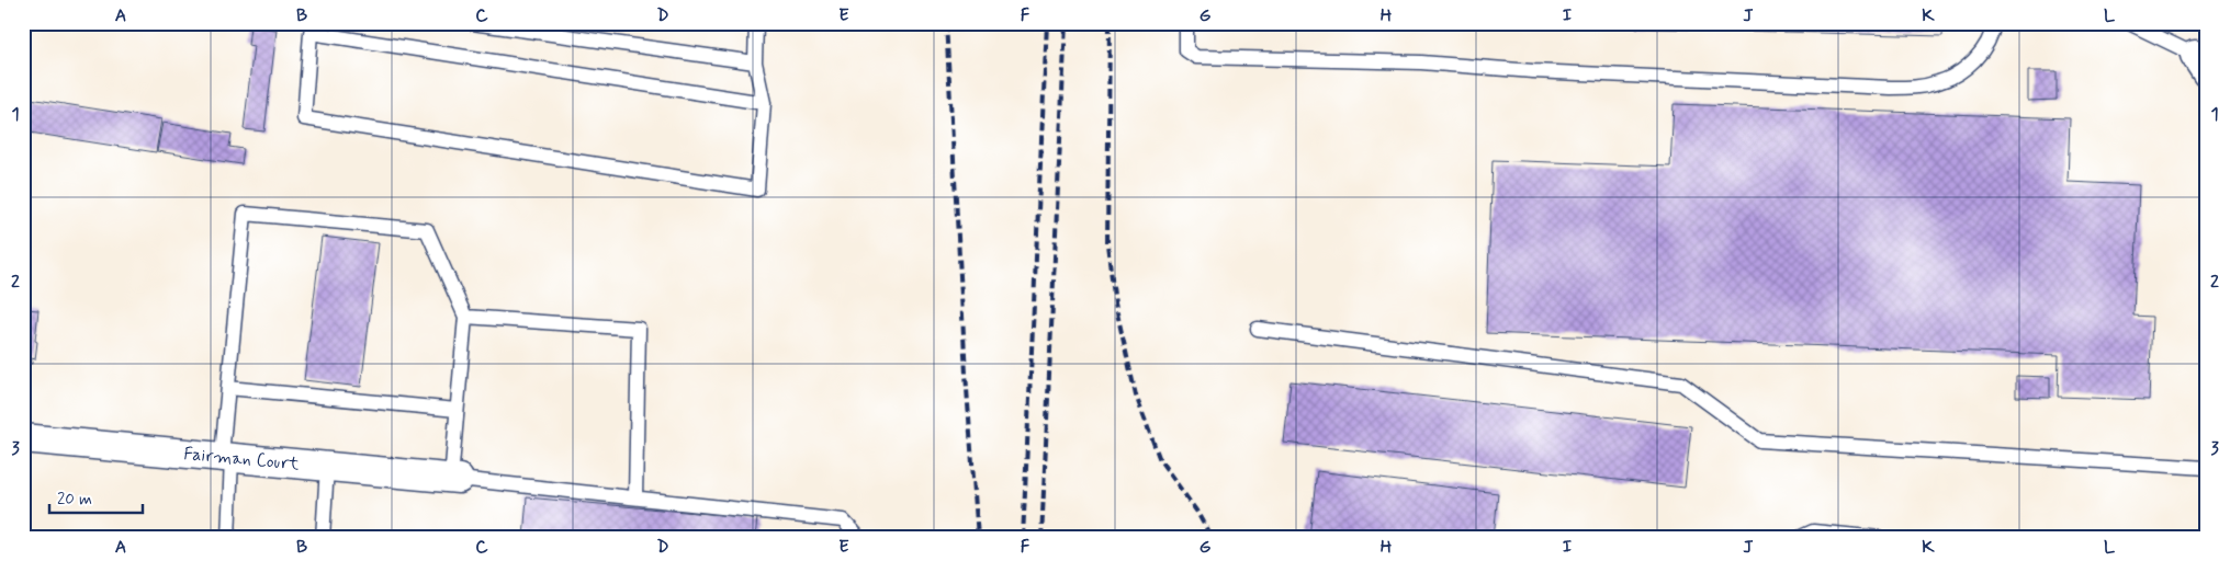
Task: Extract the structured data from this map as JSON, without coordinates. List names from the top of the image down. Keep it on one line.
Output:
{"streets":{"street":["Fairman Court"]},"scale_bar":"20 m","grid":{"columns":["A","B","C","D","E","F","G","H","I","J","K","L"],"rows":["1","2","3"]}}
